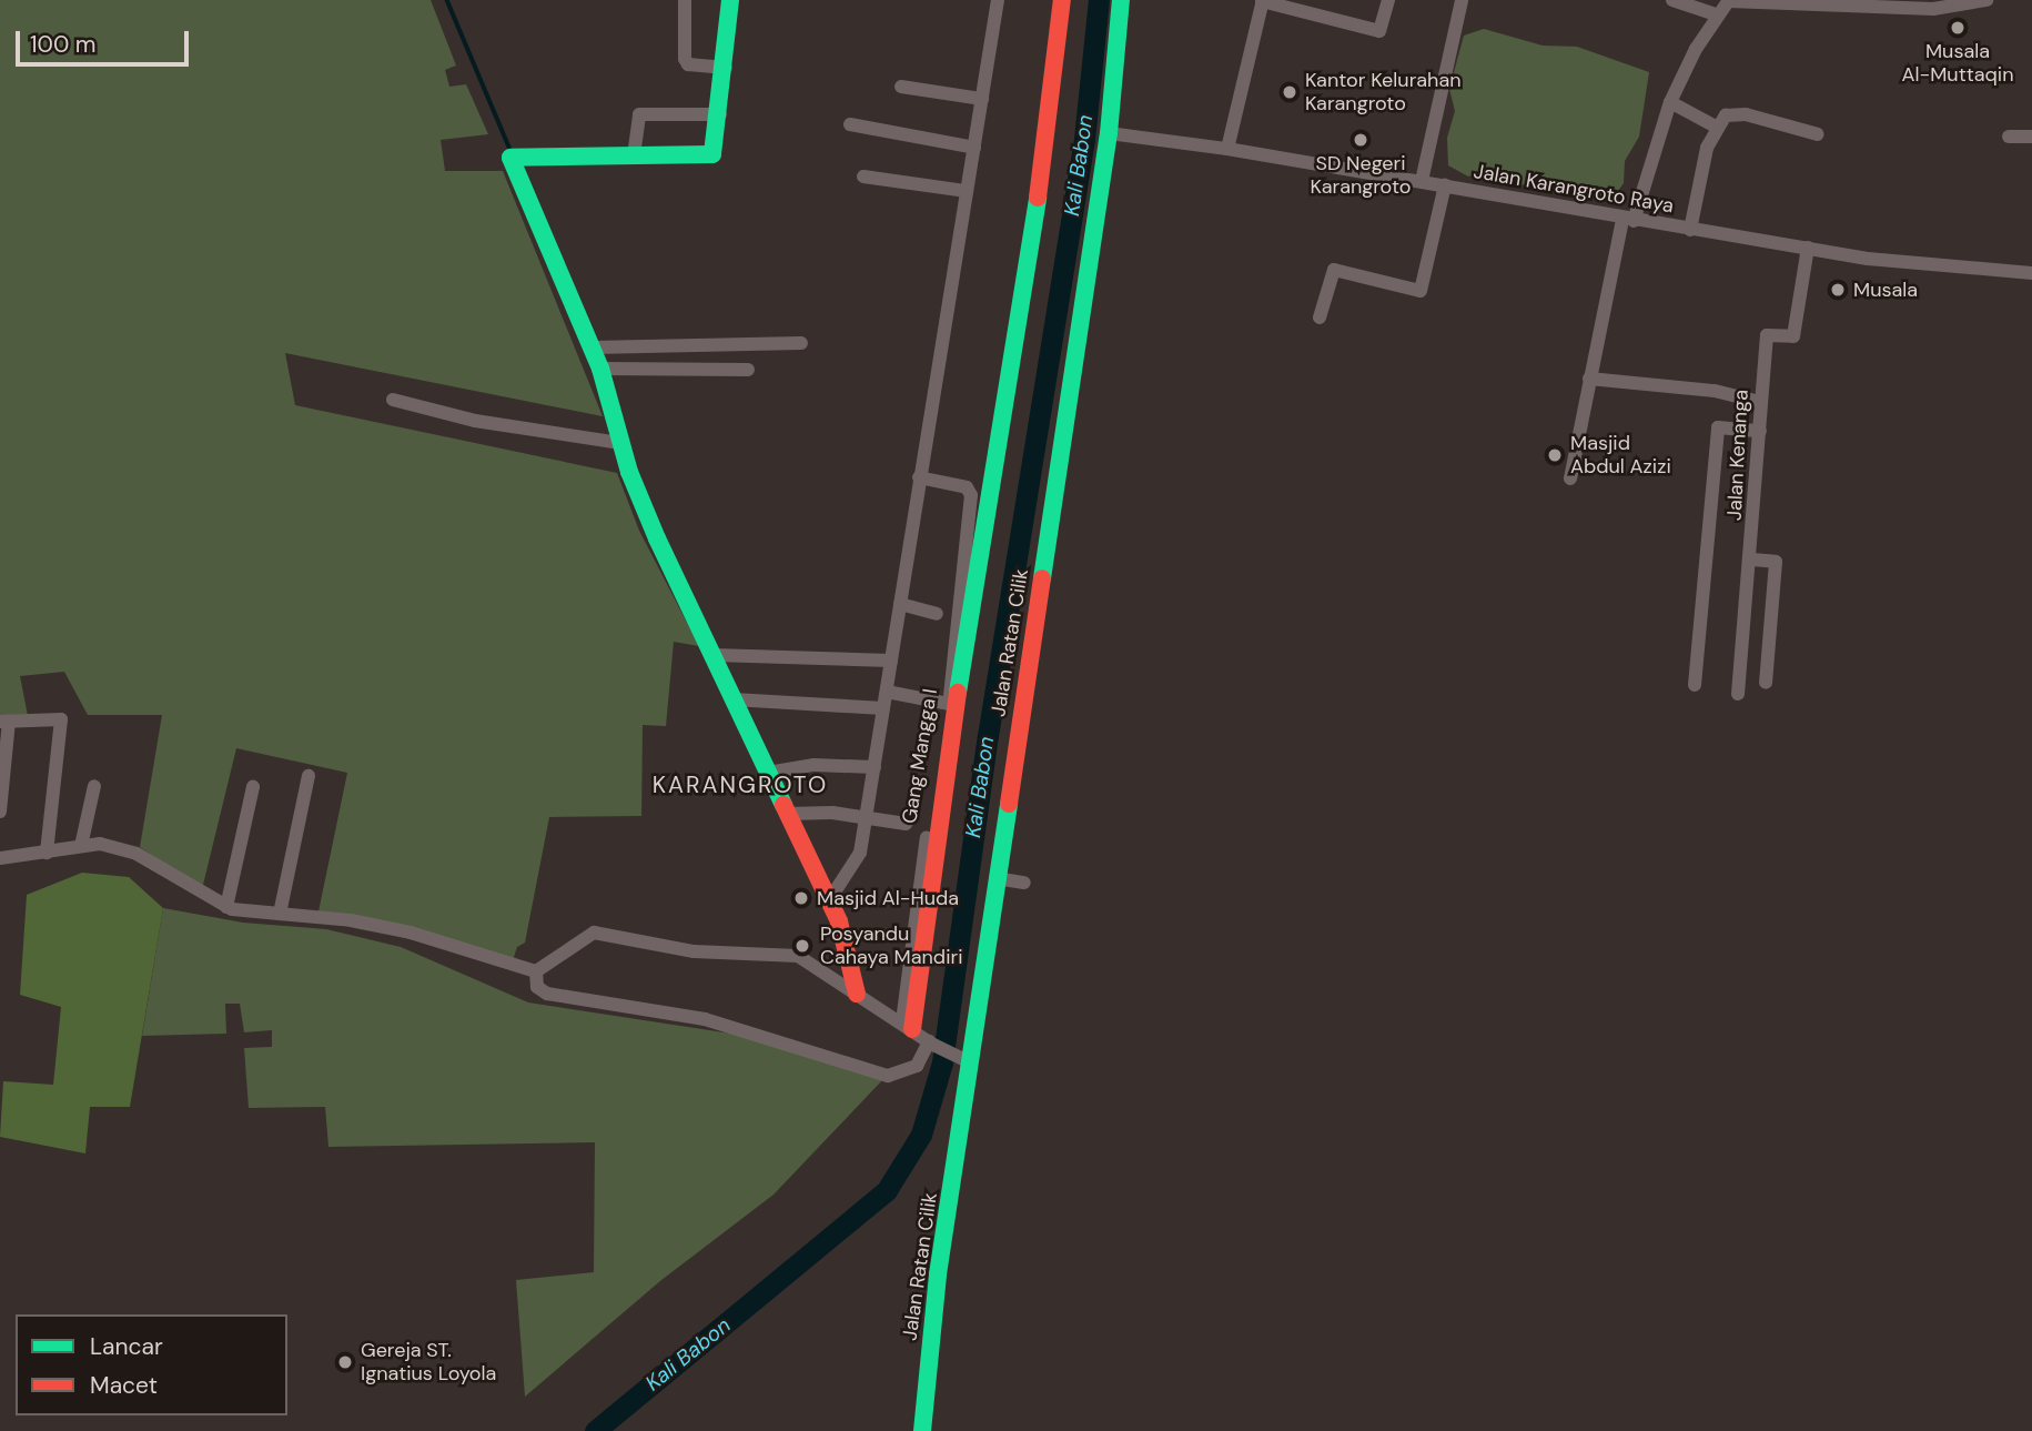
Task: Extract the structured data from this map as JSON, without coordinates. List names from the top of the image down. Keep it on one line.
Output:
{"streets":{"street":["Jalan Karangroto Raya","Jalan Kenanga","Jalan Ratan Cilik","Gang Mangga I"]},"crossings":[["Jalan Karangroto Raya","Jalan Kenanga"],["Jalan Karangroto Raya","Jalan Ratan Cilik"]],"districts":["KARANGROTO"],"water":["Kali Babon"],"places":["Musala Al-Muttaqin","Kantor Kelurahan Karangroto","SD Negeri Karangroto","Musala","Masjid Abdul Azizi","Masjid Al-Huda","Posyandu Cahaya Mandiri","Gereja ST. Ignatius Loyola"],"legend":["Lancar","Macet"],"scale_bar":"100 m"}
